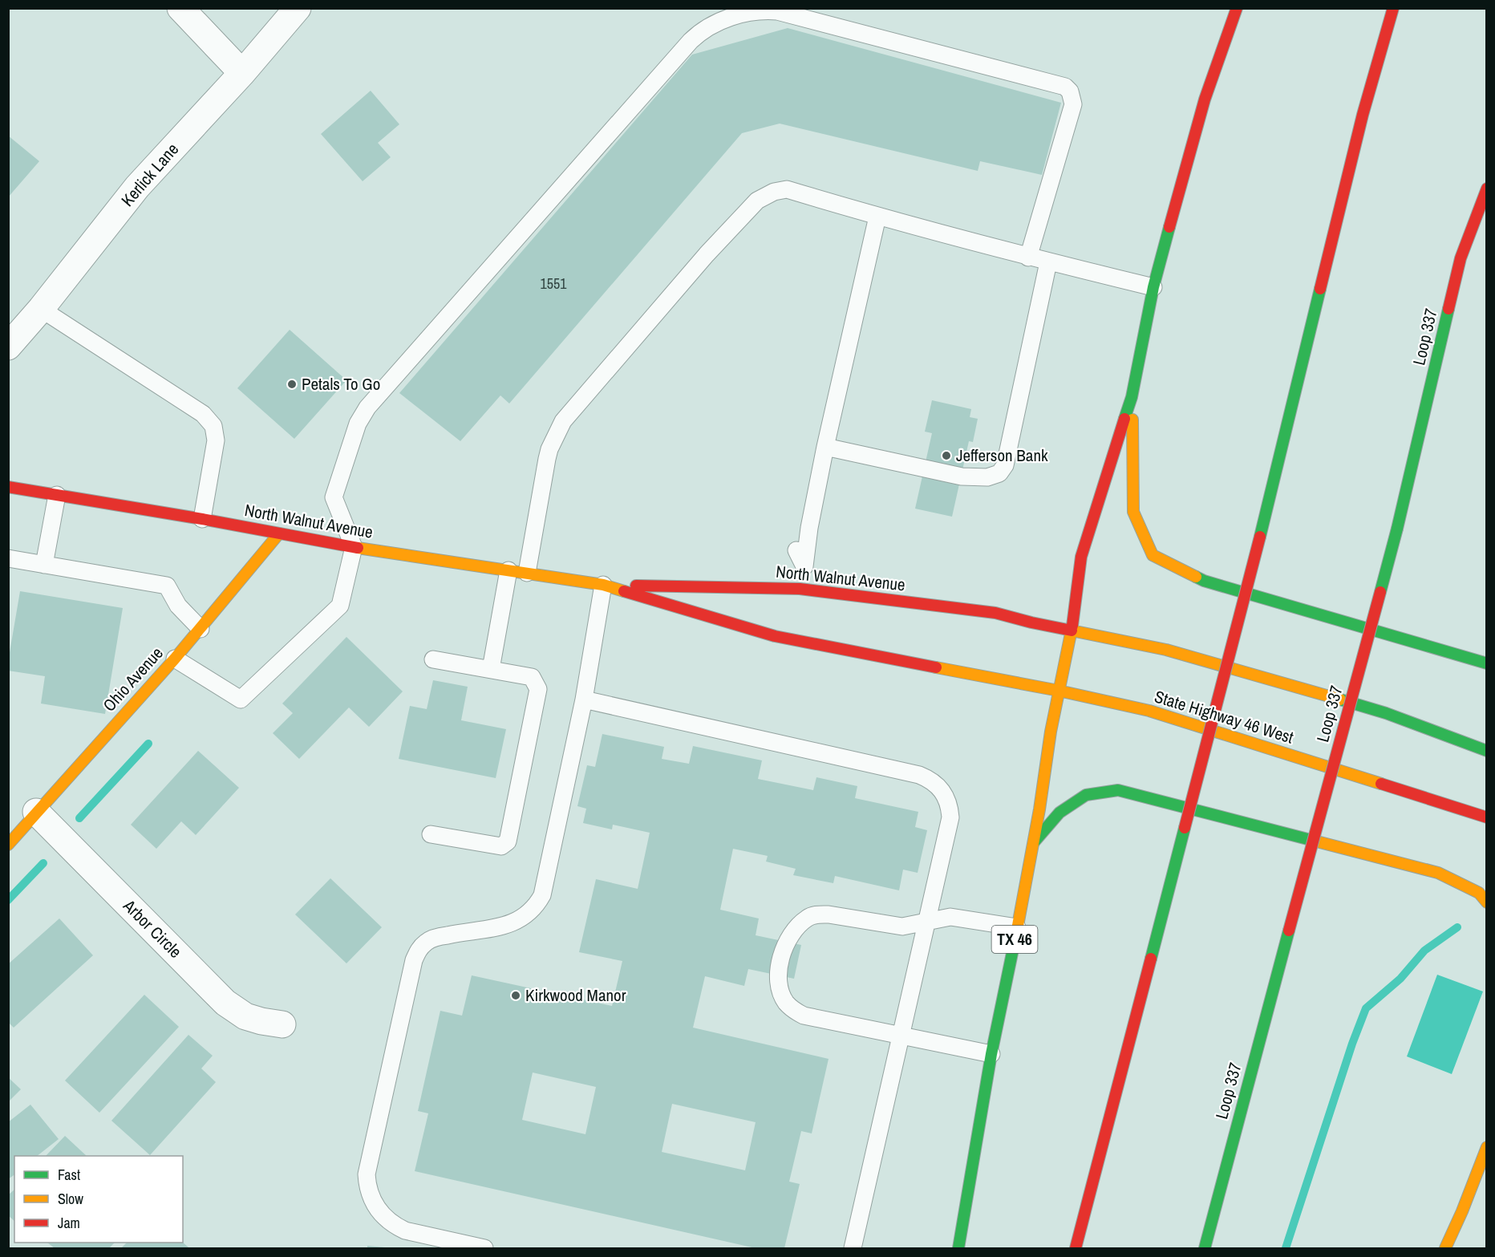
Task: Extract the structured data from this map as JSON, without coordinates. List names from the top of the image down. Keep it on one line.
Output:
{"streets":{"main road":["Loop 337","North Walnut Avenue","Ohio Avenue","State Highway 46 West","TX 46"],"street":["Kerlick Lane","Arbor Circle"]},"crossings":[["North Walnut Avenue","Ohio Avenue"],["North Walnut Avenue","State Highway 46 West"],["North Walnut Avenue","TX 46"],["Ohio Avenue","Arbor Circle"],["State Highway 46 West","TX 46"]],"places":["Petals To Go","Jefferson Bank","Kirkwood Manor"],"house_numbers":["1551"],"legend":["Fast","Slow","Jam"]}
